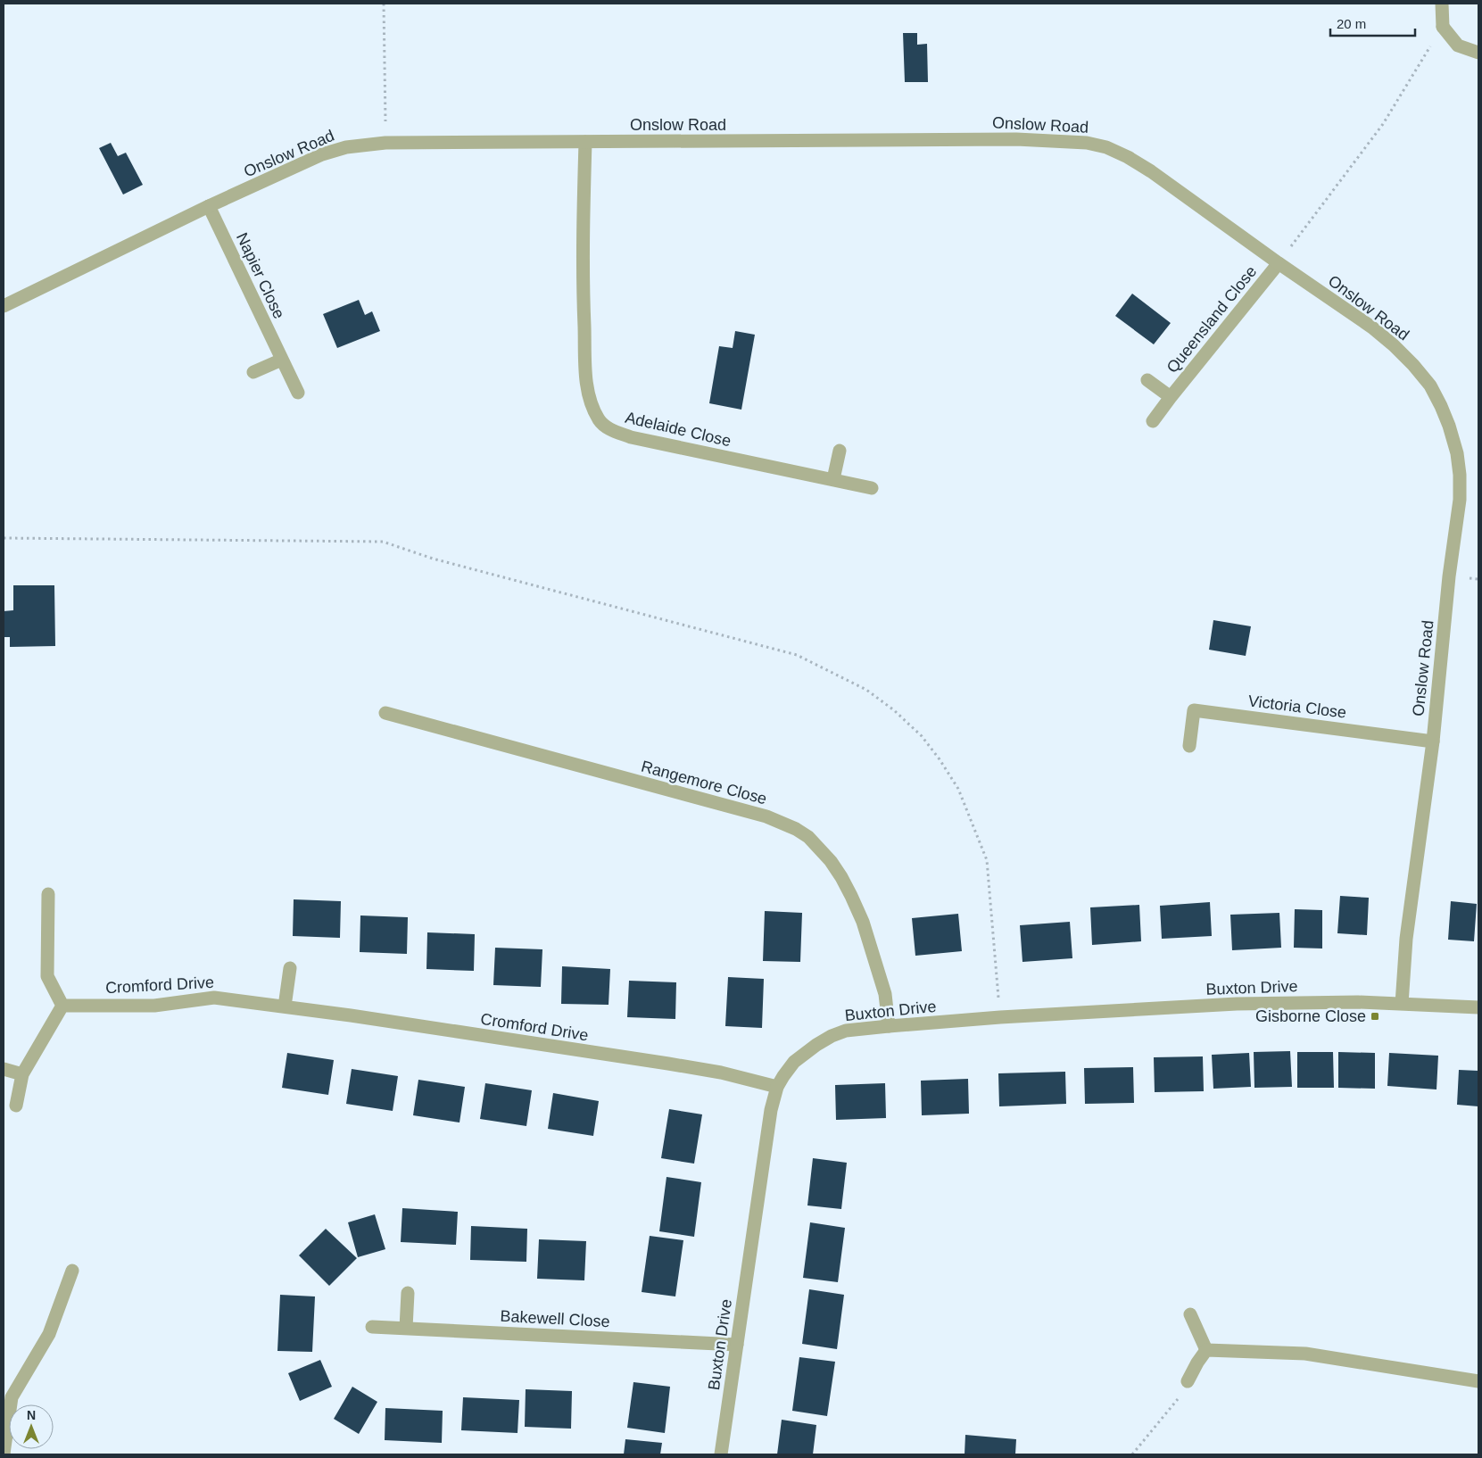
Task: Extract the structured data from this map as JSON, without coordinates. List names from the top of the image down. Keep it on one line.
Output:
{"streets":{"street":["Onslow Road","Napier Close","Queensland Close","Adelaide Close","Victoria Close","Rangemore Close","Cromford Drive","Buxton Drive","Bakewell Close"]},"crossings":[["Onslow Road","Napier Close"],["Onslow Road","Queensland Close"],["Onslow Road","Adelaide Close"],["Onslow Road","Victoria Close"],["Onslow Road","Buxton Drive"],["Rangemore Close","Buxton Drive"],["Cromford Drive","Buxton Drive"],["Buxton Drive","Bakewell Close"]],"places":{"transit":["Gisborne Close"]},"scale_bar":"20 m","north":"top"}
